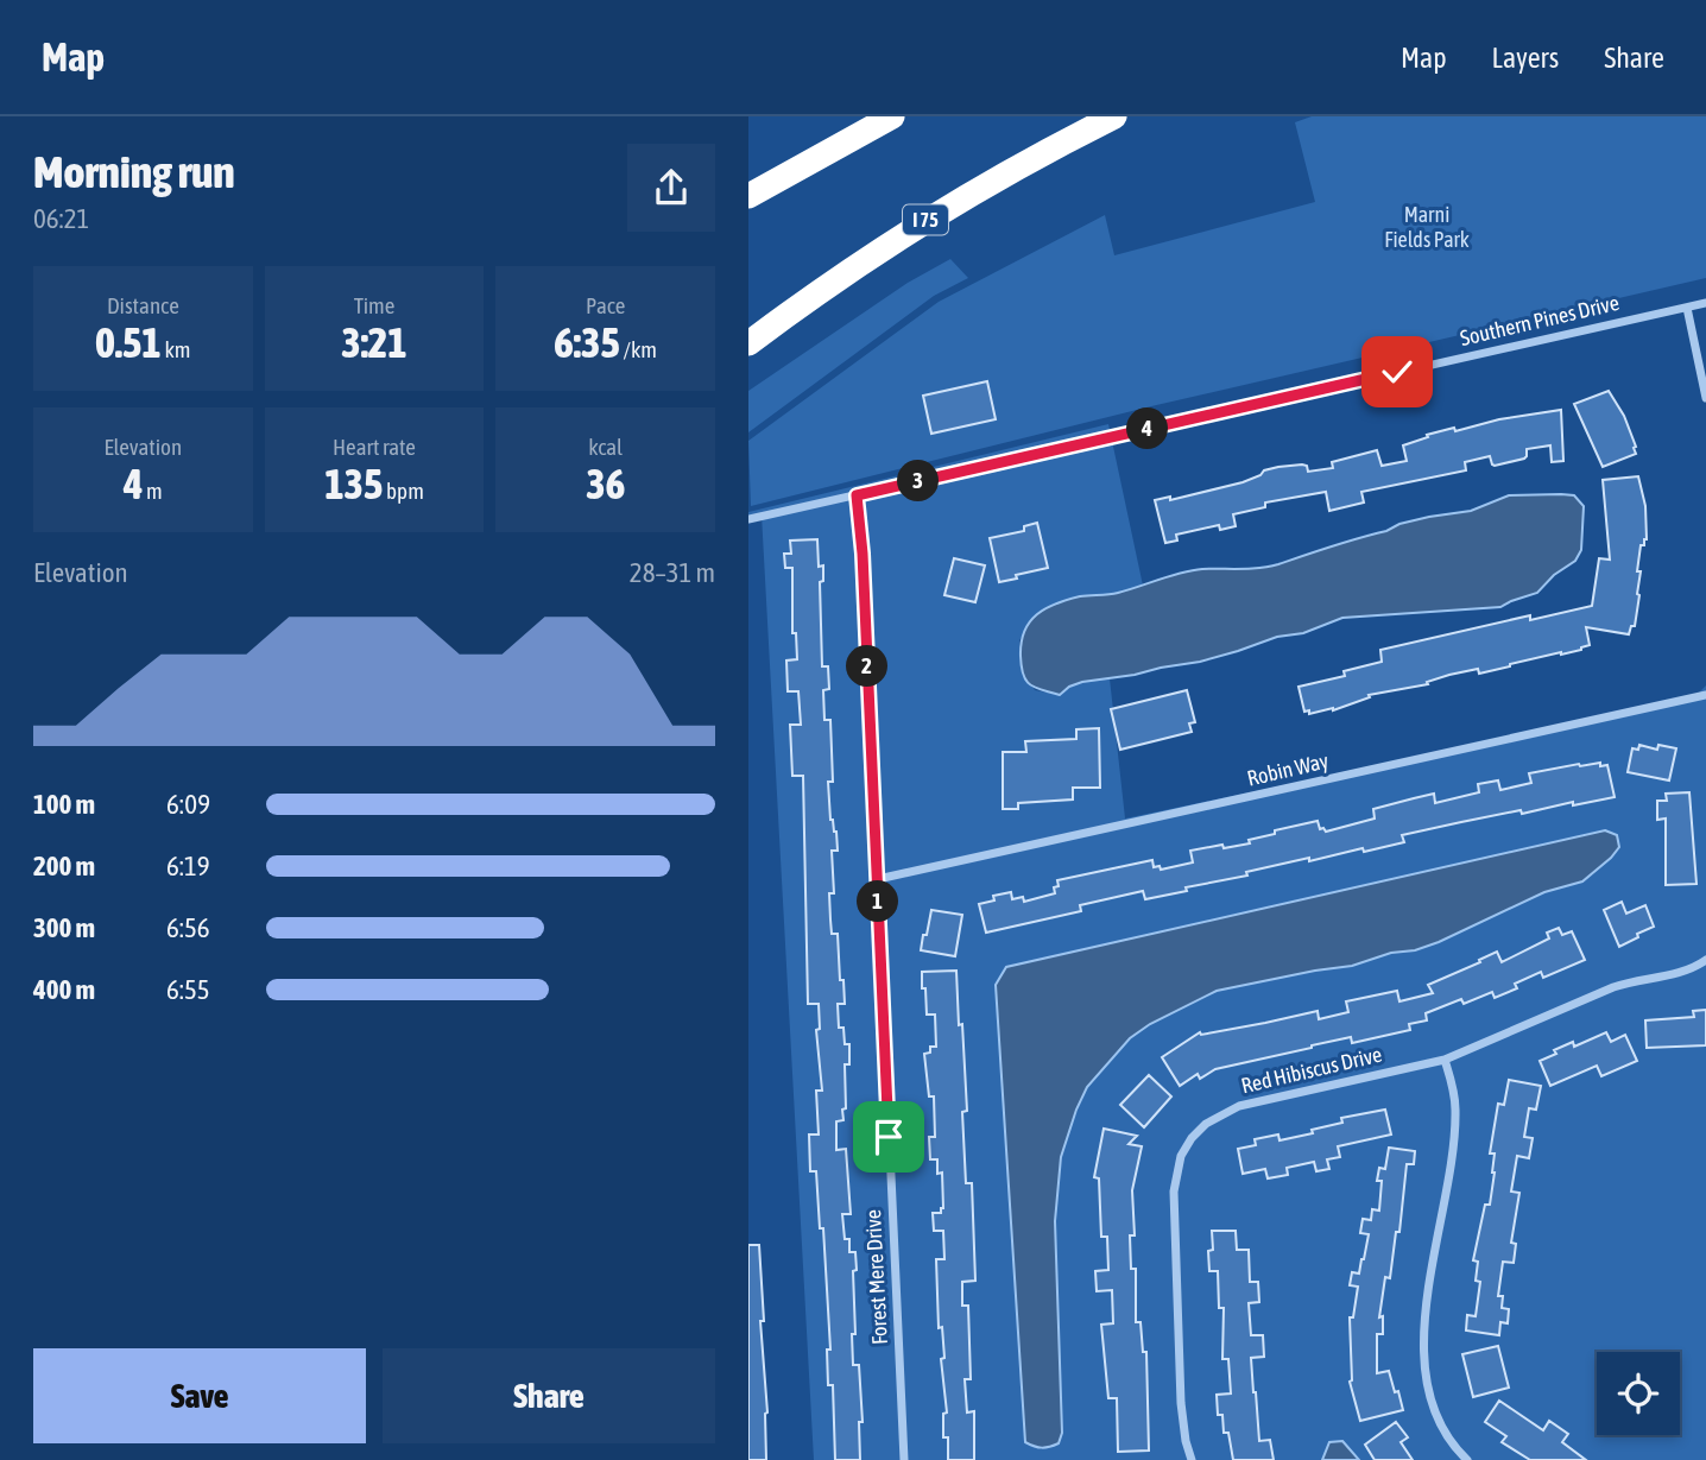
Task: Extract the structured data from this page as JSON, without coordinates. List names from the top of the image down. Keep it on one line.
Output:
{"streets":{"highway":["I 75"],"street":["Southern Pines Drive","Robin Way","Red Hibiscus Drive","Forest Mere Drive"]},"crossings":[["Southern Pines Drive","Forest Mere Drive"],["Robin Way","Forest Mere Drive"]],"parks":["Marni Fields Park"],"page":{"header":"Map","nav":["Map","Layers","Share"],"heading":["Morning run","06:21"],"stats":[["Distance","0.51 km"],["Time","3:21"],["Pace","6:35 /km"],["Elevation","4 m"],["Heart rate","135 bpm"],["kcal","36"]],"pins":["4","3","2","1"],"chart":["Elevation","28–31 m"],"list":[{"name":"100 m","note":"6:09"},{"name":"200 m","note":"6:19"},{"name":"300 m","note":"6:56"},{"name":"400 m","note":"6:55"}],"buttons":["Save","Share"]}}
